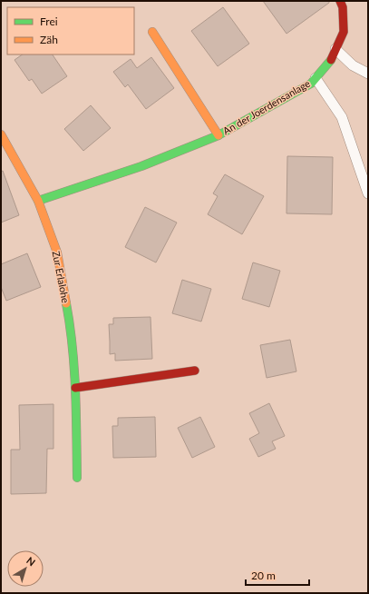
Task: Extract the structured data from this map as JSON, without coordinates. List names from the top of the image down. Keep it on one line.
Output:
{"streets":{"street":["An der Joerdensanlage","Zur Erlalohe"]},"crossings":[["An der Joerdensanlage","Zur Erlalohe"]],"legend":["Frei","Zäh"],"scale_bar":"20 m","north":"top right"}
